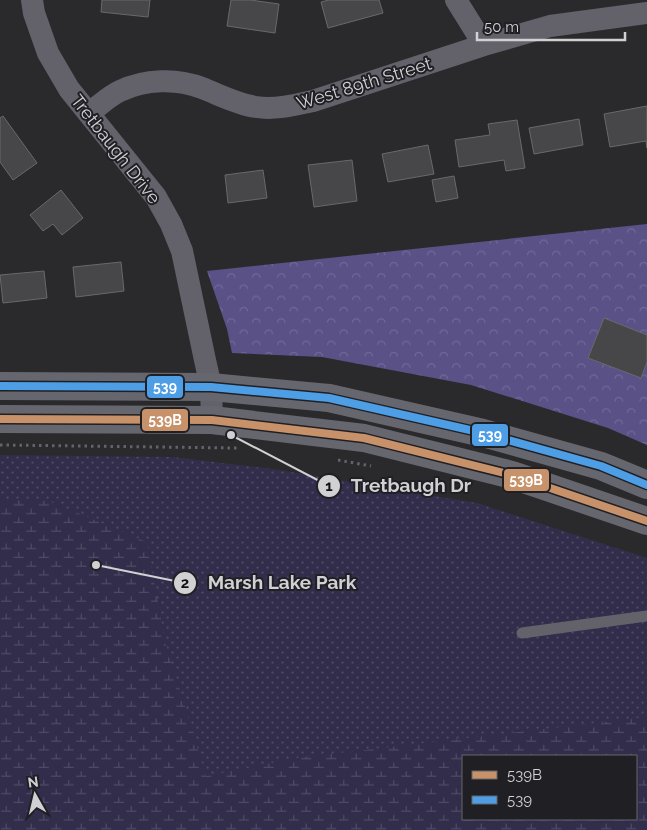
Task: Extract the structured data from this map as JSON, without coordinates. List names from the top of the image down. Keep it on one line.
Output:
{"streets":{"street":["West 89th Street","Tretbaugh Drive"]},"crossings":[["West 89th Street","Tretbaugh Drive"]],"places":["Tretbaugh Dr","Marsh Lake Park"],"lines":["transit line 539","transit line 539B"],"legend":["539B","539"],"scale_bar":"50 m","north":"top"}
